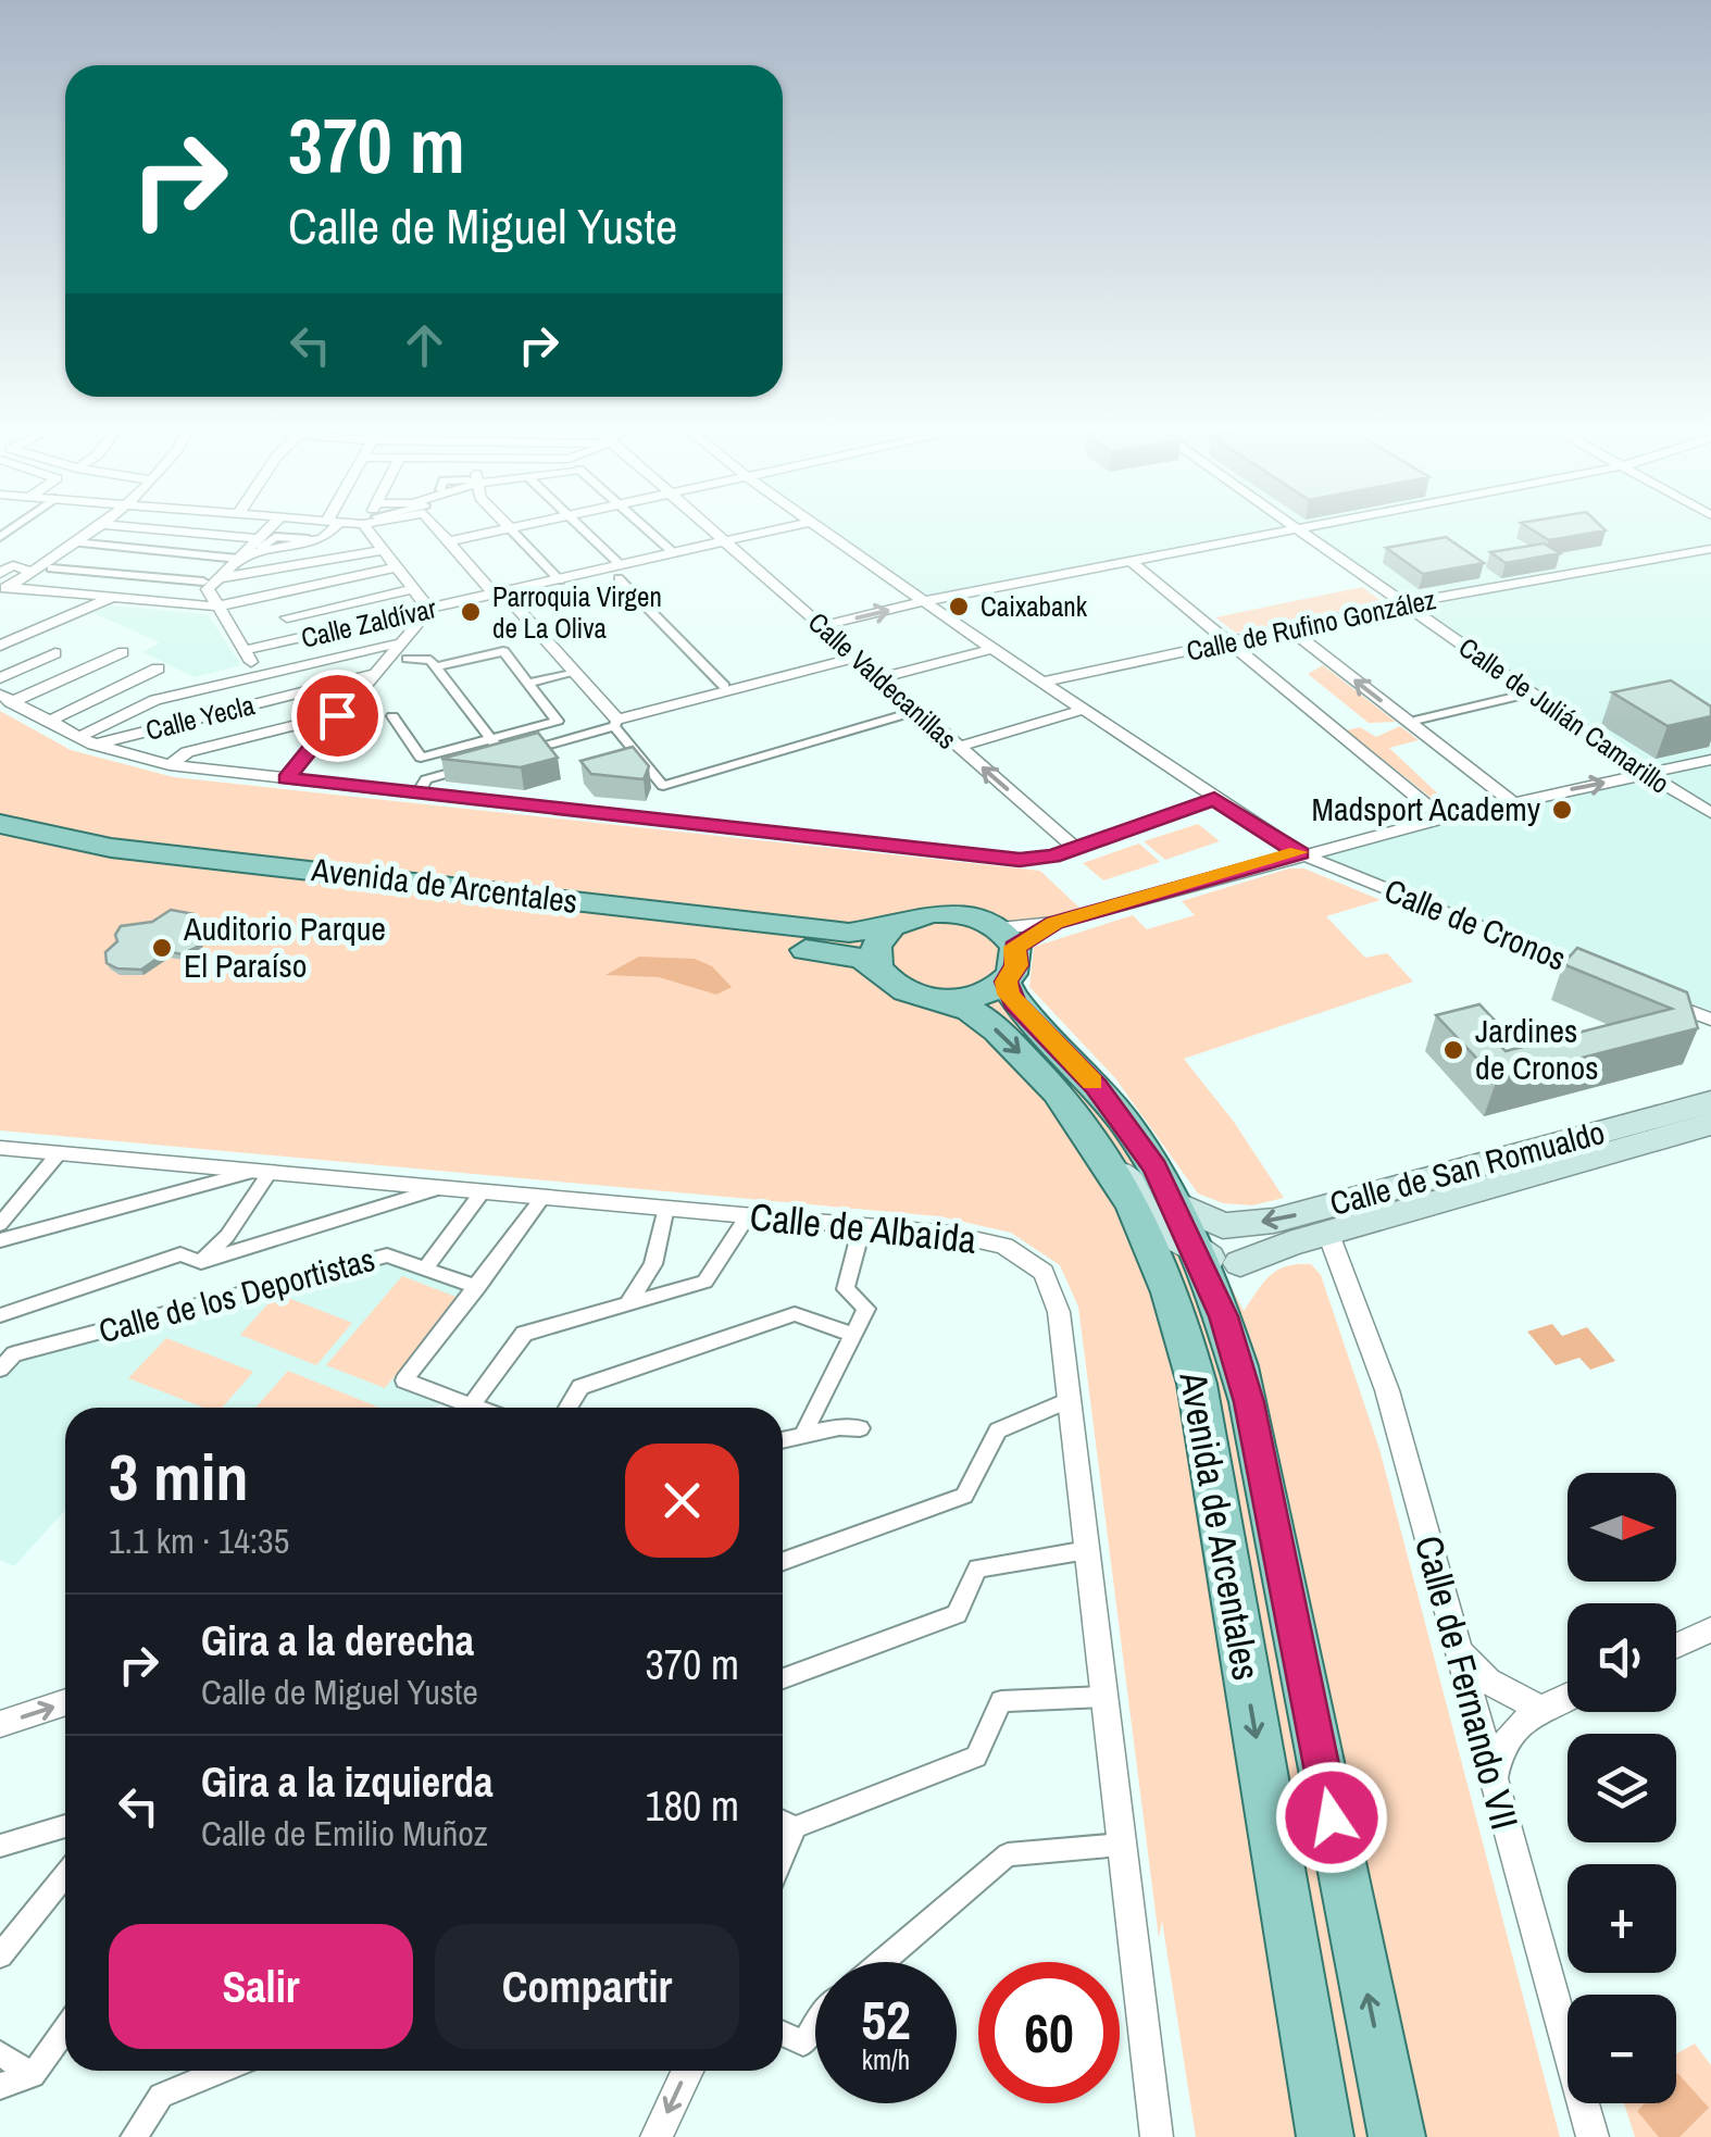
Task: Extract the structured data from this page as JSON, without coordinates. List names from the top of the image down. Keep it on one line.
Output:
{"streets":{"main road":["Avenida de Arcentales","Calle de San Romualdo"],"street":["Calle Zaldívar","Calle de Rufino González","Calle Valdecanillas","Calle de Julián Camarillo","Calle Yecla","Calle de Cronos","Calle de Albaida","Calle de los Deportistas","Calle de Fernando VII"]},"crossings":[["Calle Zaldívar","Calle Valdecanillas"],["Calle de Rufino González","Calle de Julián Camarillo"],["Calle de Rufino González","Calle de Cronos"],["Calle de San Romualdo","Calle de Fernando VII"]],"places":["Caixabank","Parroquia Virgen de La Oliva","Madsport Academy","Auditorio Parque El Paraíso","Jardines de Cronos"],"north":"right","page":{"turn":["370 m","Calle de Miguel Yuste"],"heading":["3 min","1.1 km · 14:35"],"map_buttons":["+","−"],"list":[{"name":"Gira a la derecha","note":"Calle de Miguel Yuste","value":"370 m"},{"name":"Gira a la izquierda","note":"Calle de Emilio Muñoz","value":"180 m"}],"buttons":["Salir","Compartir"],"speed":"52 km/h","limit":"60"}}
